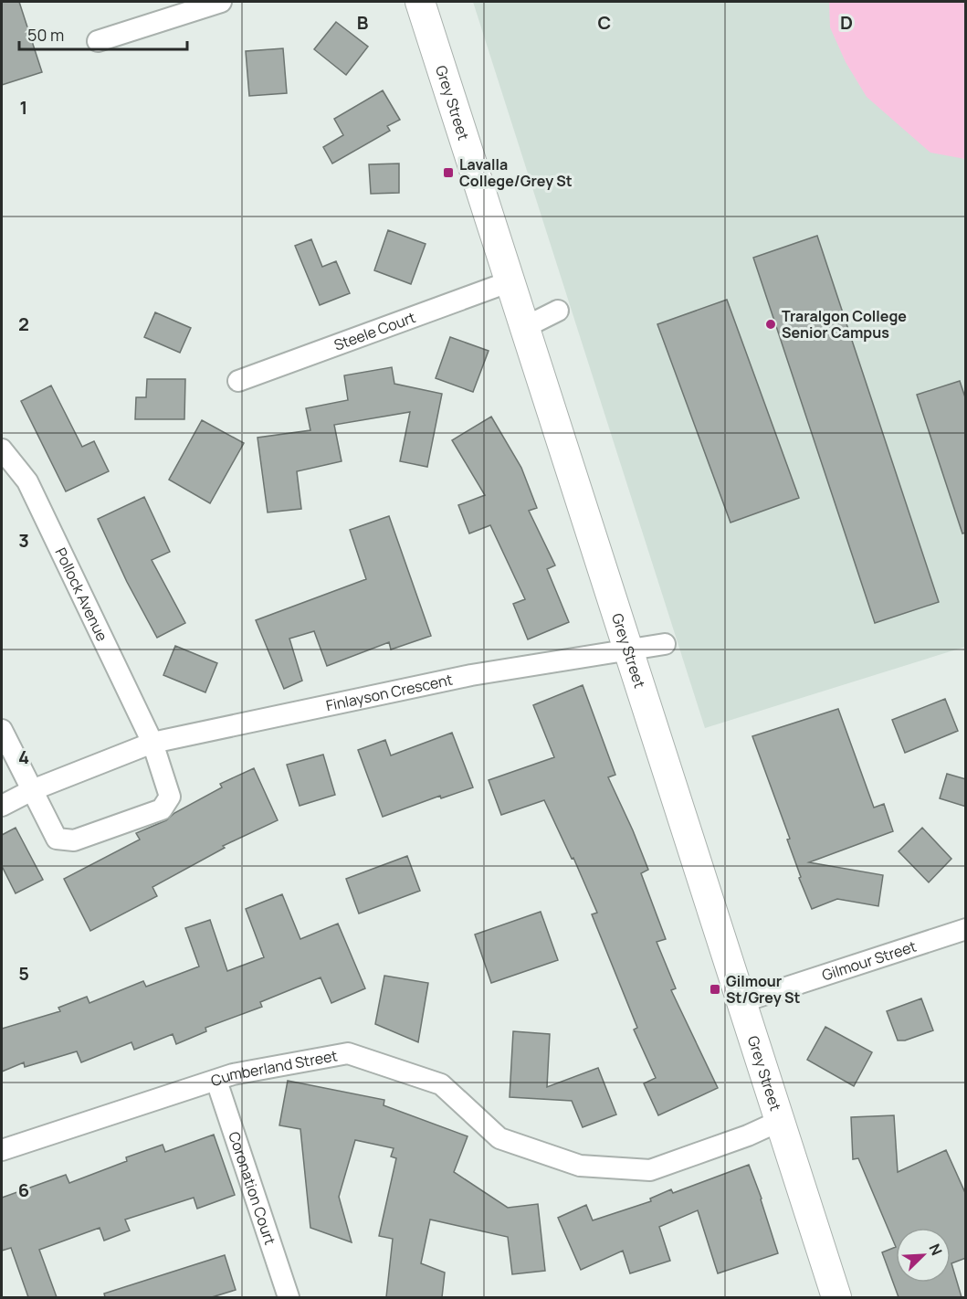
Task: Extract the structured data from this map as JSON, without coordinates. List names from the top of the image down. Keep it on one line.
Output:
{"streets":{"main road":["Grey Street"],"street":["Steele Court","Pollock Avenue","Finlayson Crescent","Gilmour Street","Cumberland Street","Coronation Court"]},"crossings":[["Grey Street","Steele Court"],["Grey Street","Finlayson Crescent"],["Grey Street","Gilmour Street"],["Grey Street","Cumberland Street"],["Pollock Avenue","Finlayson Crescent"],["Cumberland Street","Coronation Court"]],"places":{"transit":["Lavalla College/Grey St","Gilmour St/Grey St"],"other":["Traralgon College Senior Campus"]},"scale_bar":"50 m","north":"top right","grid":{"columns":["B","C","D"],"rows":["1","2","3","4","5","6"]}}
